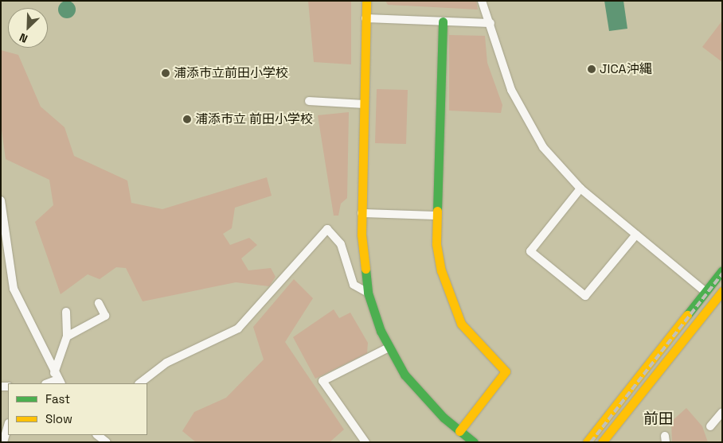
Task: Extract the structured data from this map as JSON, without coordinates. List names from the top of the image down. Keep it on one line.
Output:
{"districts":["前田"],"places":["JICA沖縄","浦添市立前田小学校","浦添市立 前田小学校"],"legend":["Fast","Slow"],"north":"bottom left"}
